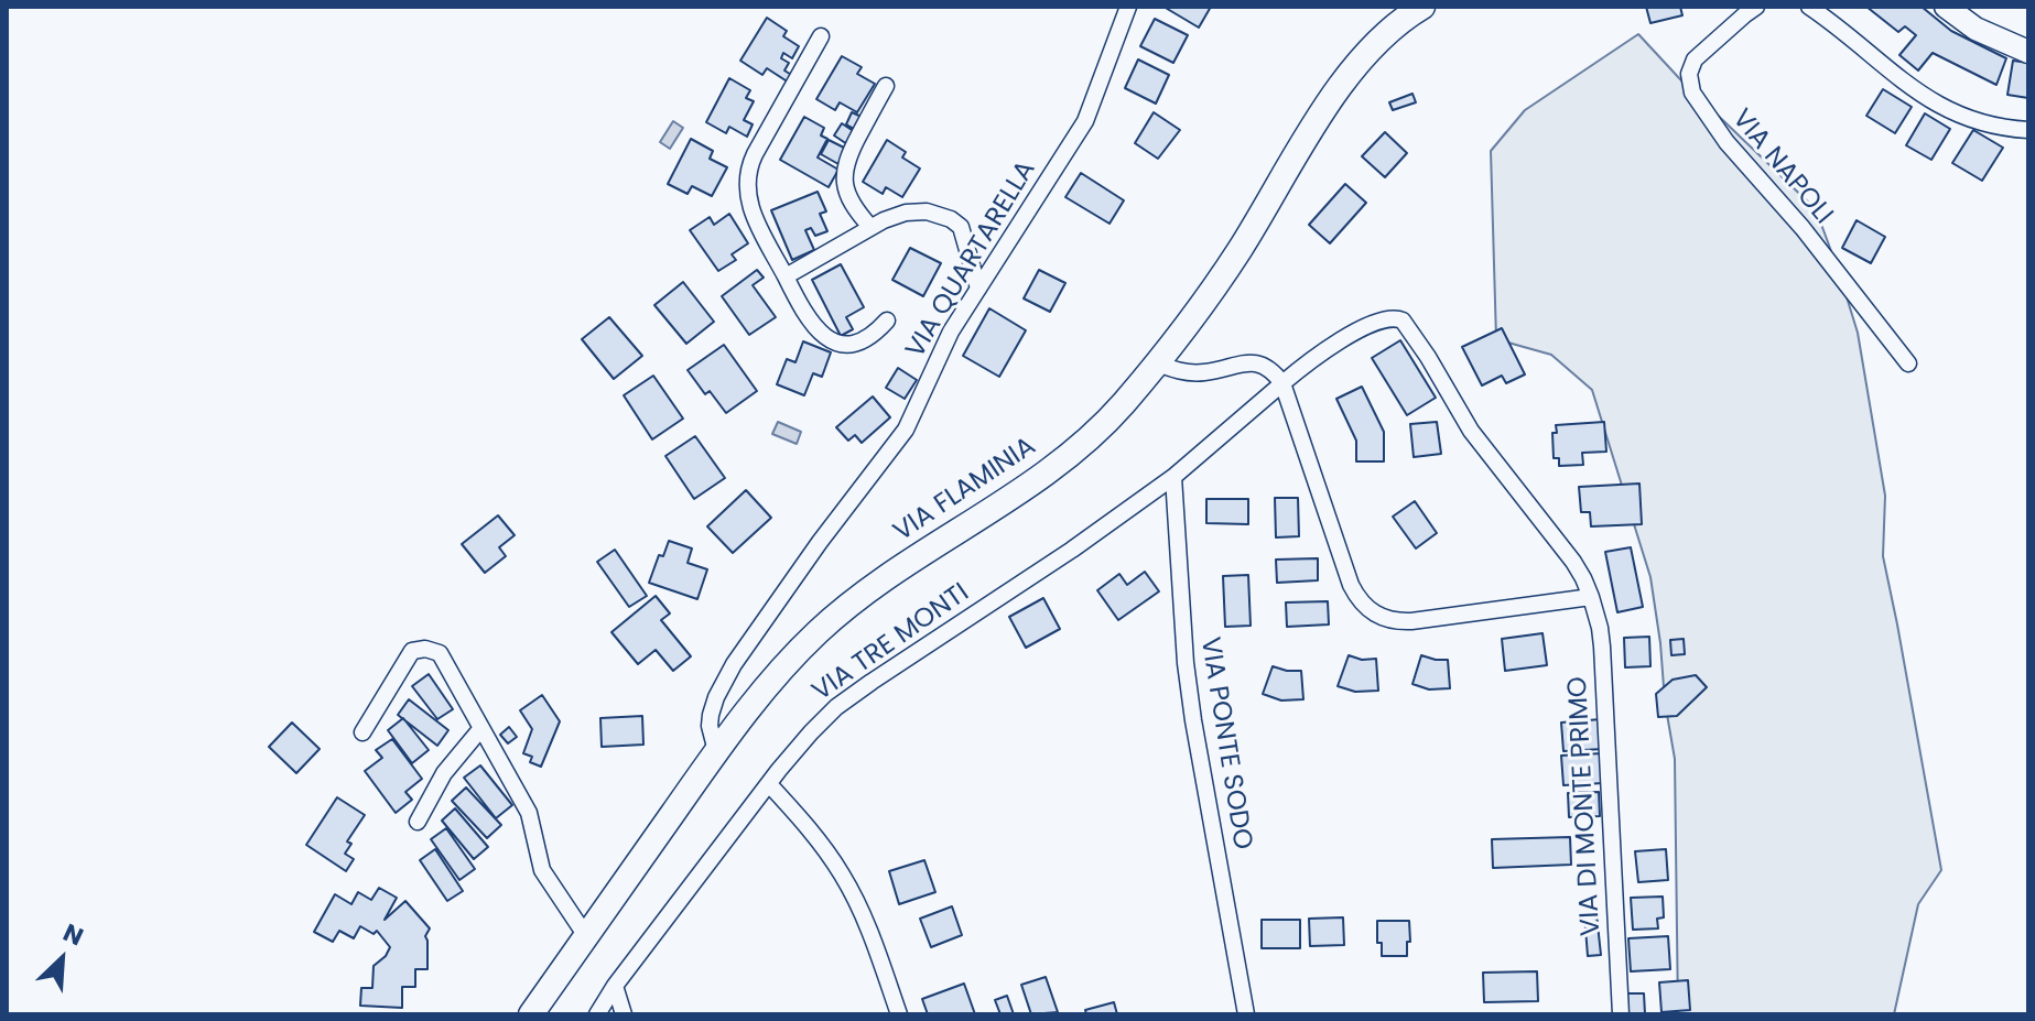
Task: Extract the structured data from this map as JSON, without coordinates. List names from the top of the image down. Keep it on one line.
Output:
{"streets":{"main road":["VIA FLAMINIA"],"street":["VIA NAPOLI","VIA QUARTARELLA","VIA TRE MONTI","VIA PONTE SODO","VIA DI MONTE PRIMO"]},"crossings":[["VIA QUARTARELLA","VIA FLAMINIA"],["VIA TRE MONTI","VIA PONTE SODO"],["VIA TRE MONTI","VIA DI MONTE PRIMO"]],"north":"top right"}
